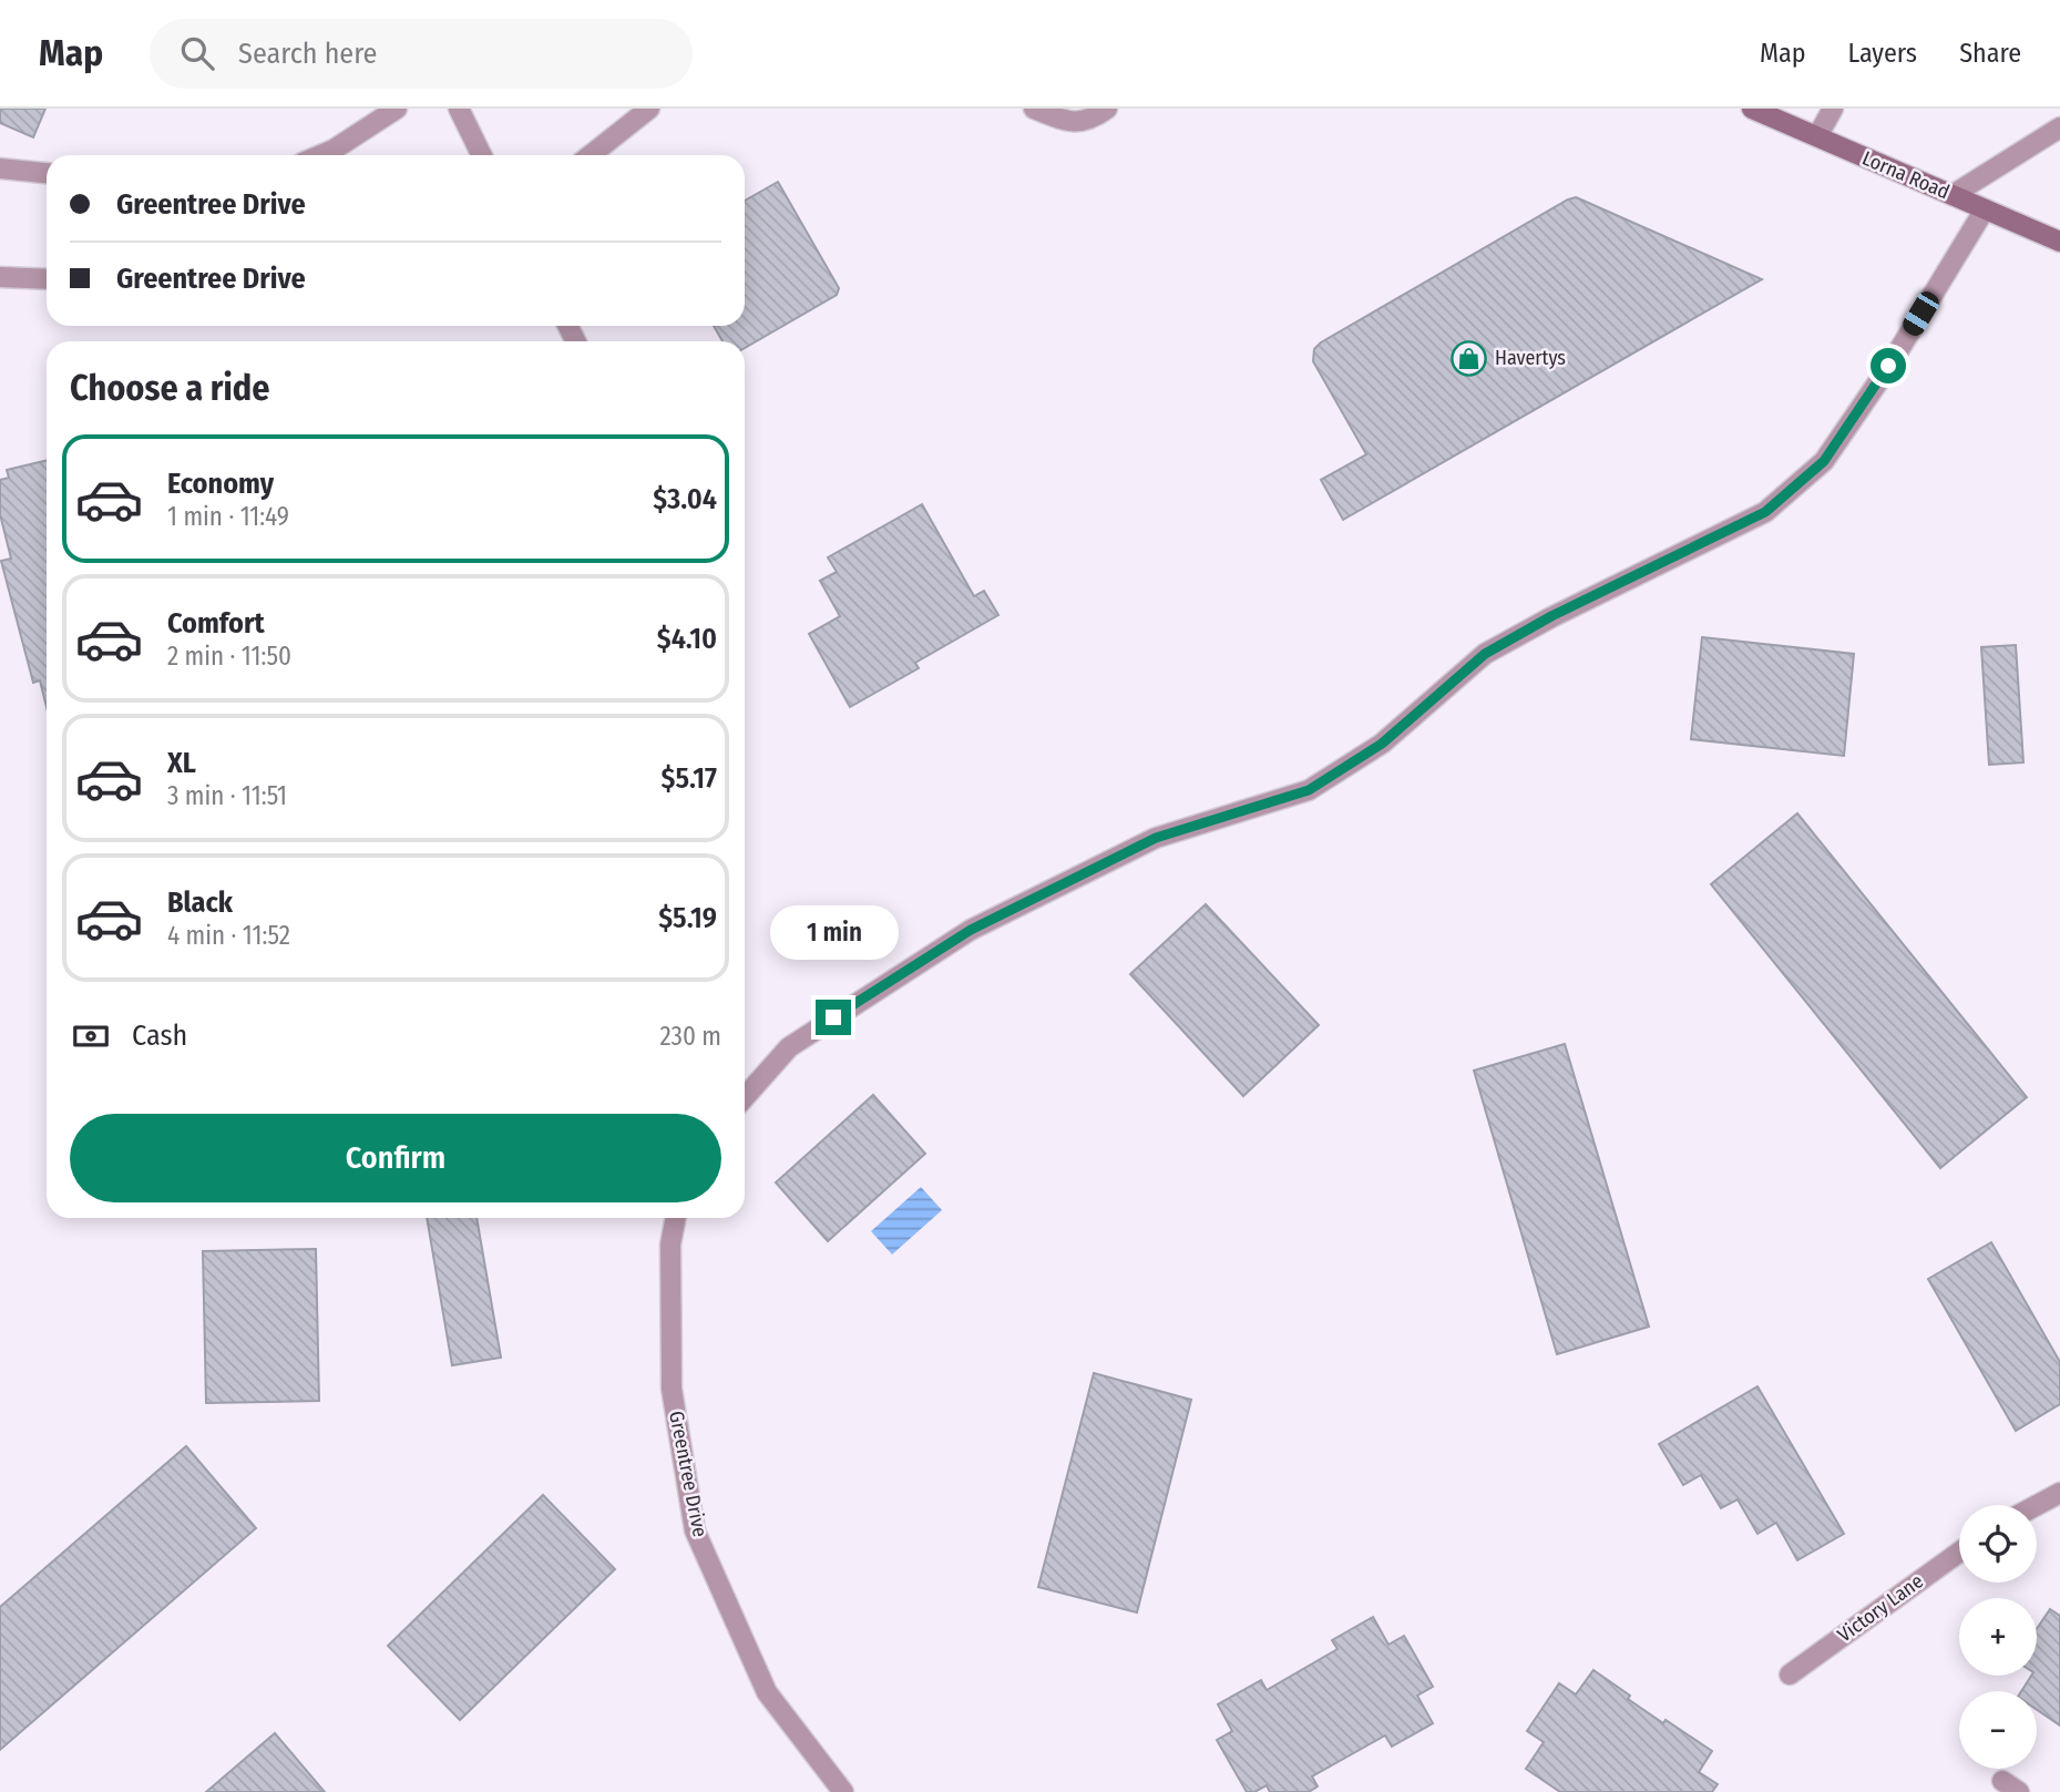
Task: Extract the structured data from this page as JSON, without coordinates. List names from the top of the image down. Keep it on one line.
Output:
{"streets":{"street":["Lorna Road","Greentree Drive","Victory Lane"]},"places":{"shop":["Havertys"]},"page":{"header":"Map","search":"Search here","nav":["Map","Layers","Share"],"banner":["Greentree Drive","Greentree Drive"],"heading":"Choose a ride","list":[{"name":"Economy","note":"1 min · 11:49","value":"$3.04"},{"name":"Comfort","note":"2 min · 11:50","value":"$4.10"},{"name":"XL","note":"3 min · 11:51","value":"$5.17"},{"name":"Black","note":"4 min · 11:52","value":"$5.19"}],"bubble":"1 min","pay":["Cash","230 m"],"buttons":"Confirm","map_buttons":["+","−"]}}
